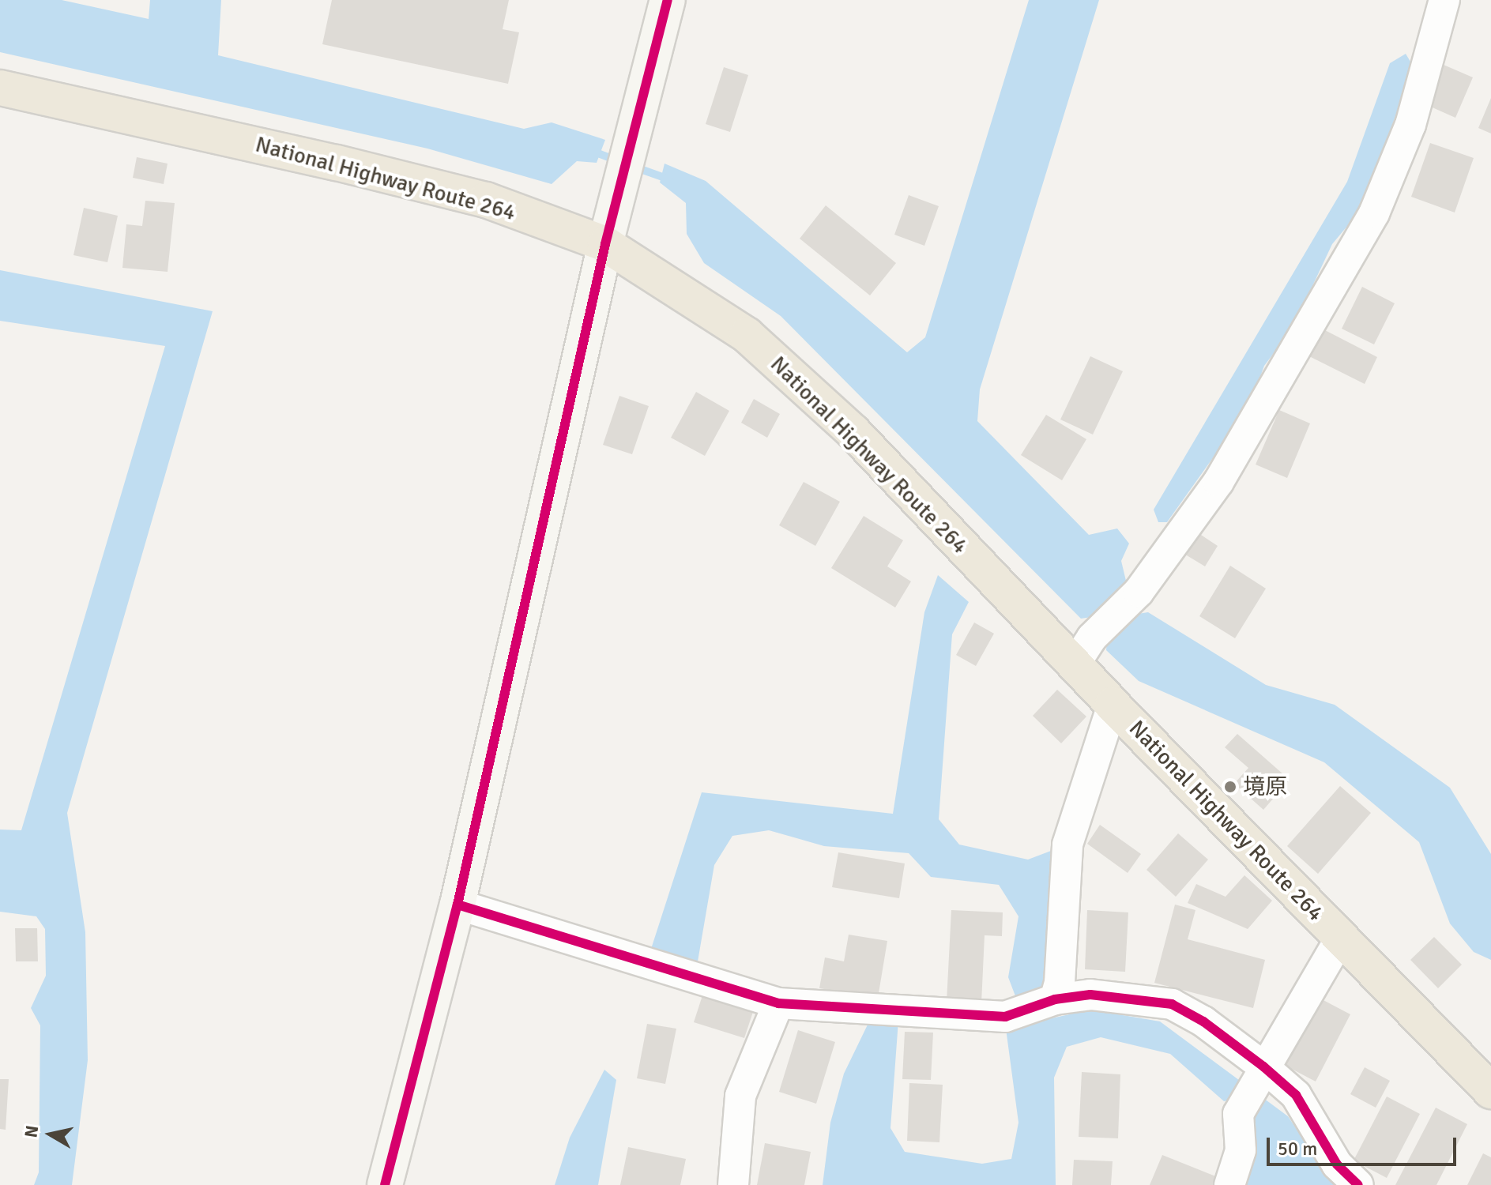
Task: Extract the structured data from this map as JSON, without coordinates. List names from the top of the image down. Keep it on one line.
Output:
{"streets":{"highway":["National Highway Route 264"]},"places":["境原"],"scale_bar":"50 m","north":"left"}
